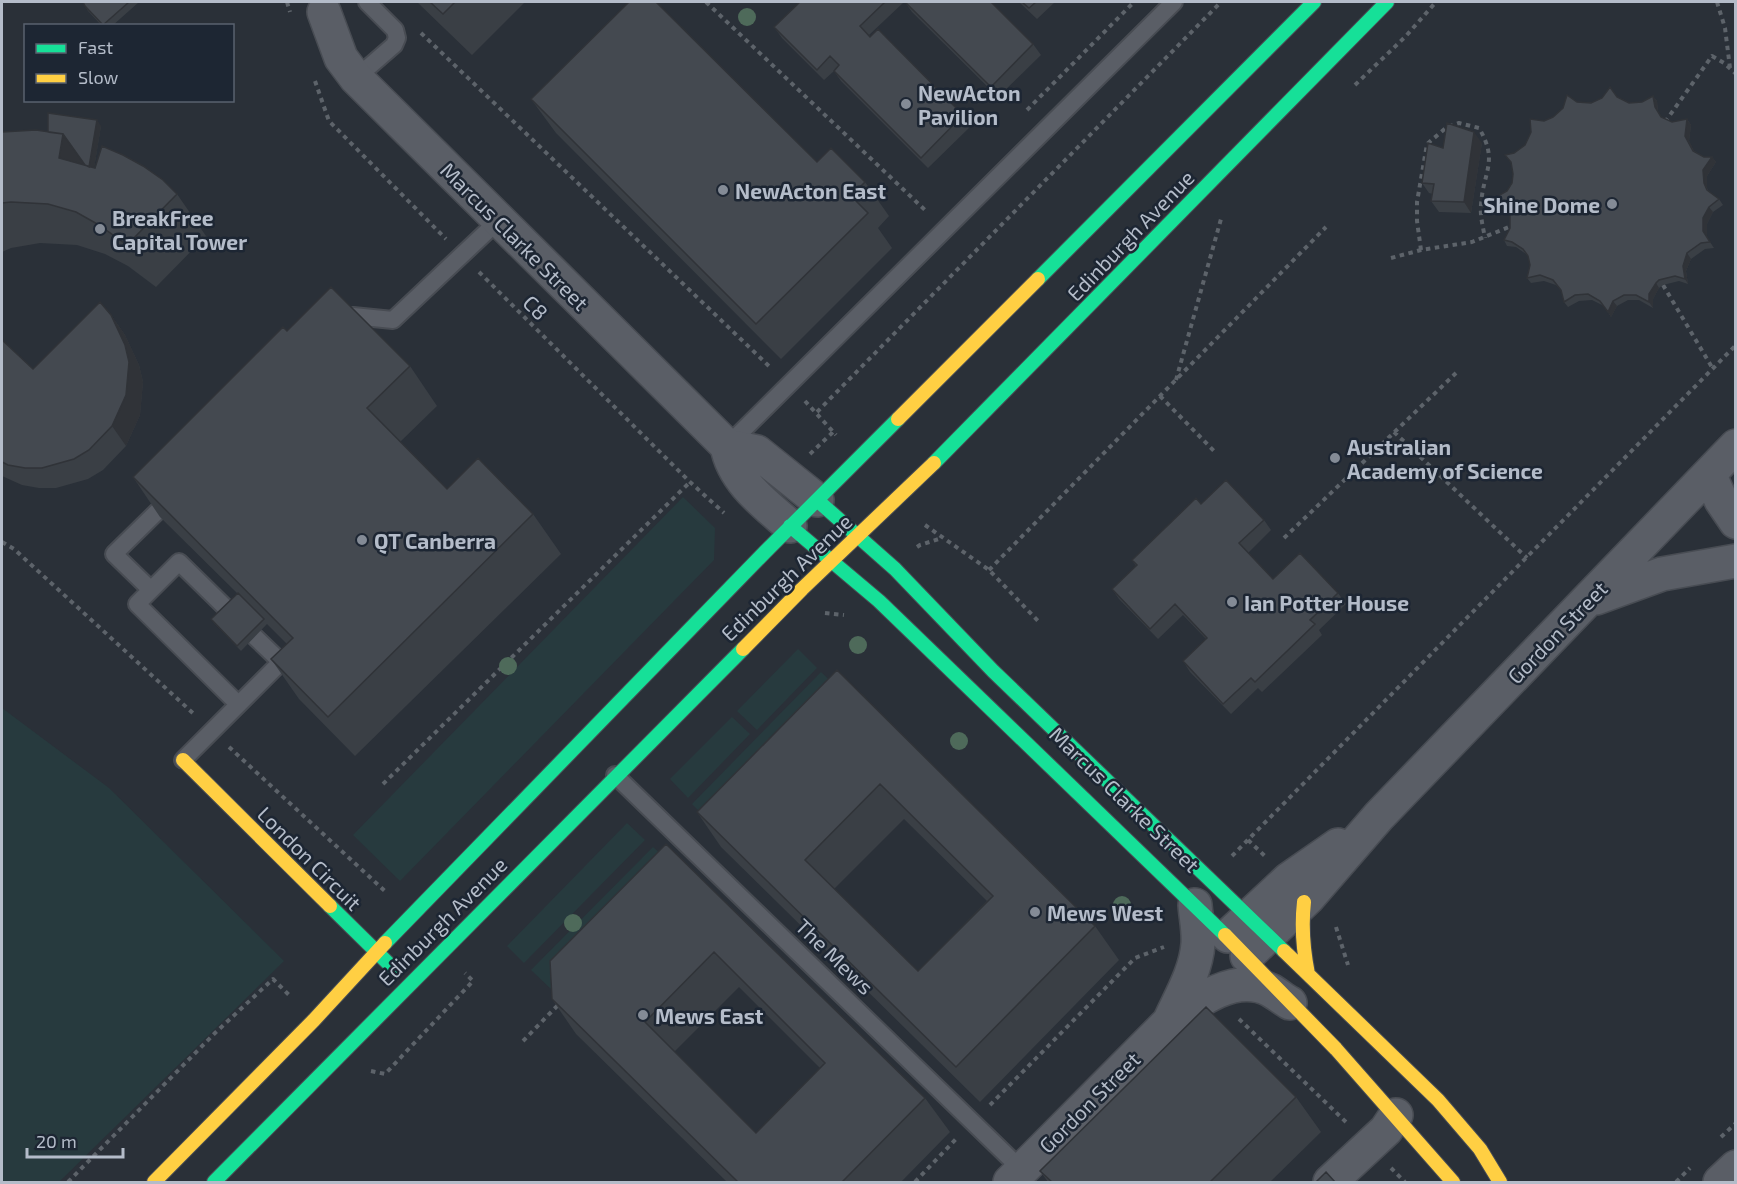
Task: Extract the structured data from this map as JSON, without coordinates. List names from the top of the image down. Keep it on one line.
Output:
{"streets":{"main road":["Edinburgh Avenue","Marcus Clarke Street","London Circuit"],"street":["Gordon Street"],"lane":["The Mews"],"path":["C8"]},"crossings":[["Edinburgh Avenue","Marcus Clarke Street"],["Edinburgh Avenue","London Circuit"],["Edinburgh Avenue","The Mews"],["Marcus Clarke Street","Gordon Street"],["Gordon Street","The Mews"]],"places":["NewActon Pavilion","NewActon East","Shine Dome","BreakFree Capital Tower","Australian Academy of Science","QT Canberra","Ian Potter House","Mews West","Mews East"],"legend":["Fast","Slow"],"scale_bar":"20 m"}
